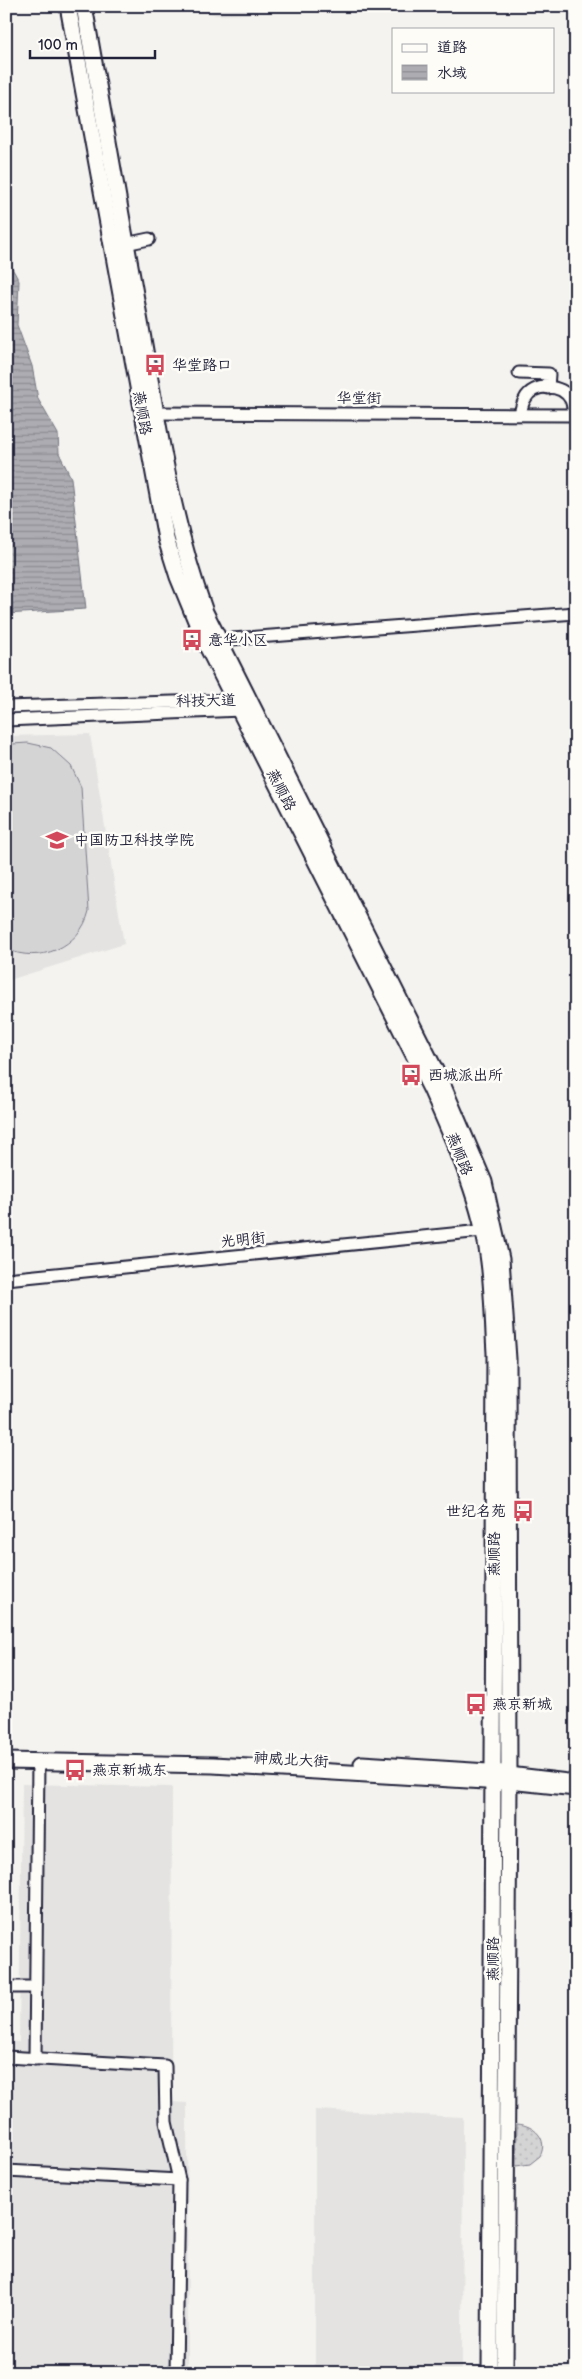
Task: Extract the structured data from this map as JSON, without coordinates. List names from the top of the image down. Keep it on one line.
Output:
{"streets":{"main road":["燕顺路","神威北大街"],"street":["华堂街","科技大道","光明街"]},"crossings":[["华堂街","燕顺路"],["燕顺路","科技大道"],["燕顺路","光明街"],["燕顺路","神威北大街"]],"places":{"bus stop":["华堂路口","意华小区","西城派出所","世纪名苑","燕京新城","燕京新城东"],"school or university":["中国防卫科技学院"]},"legend":["道路","水域"],"scale_bar":"100 m"}
